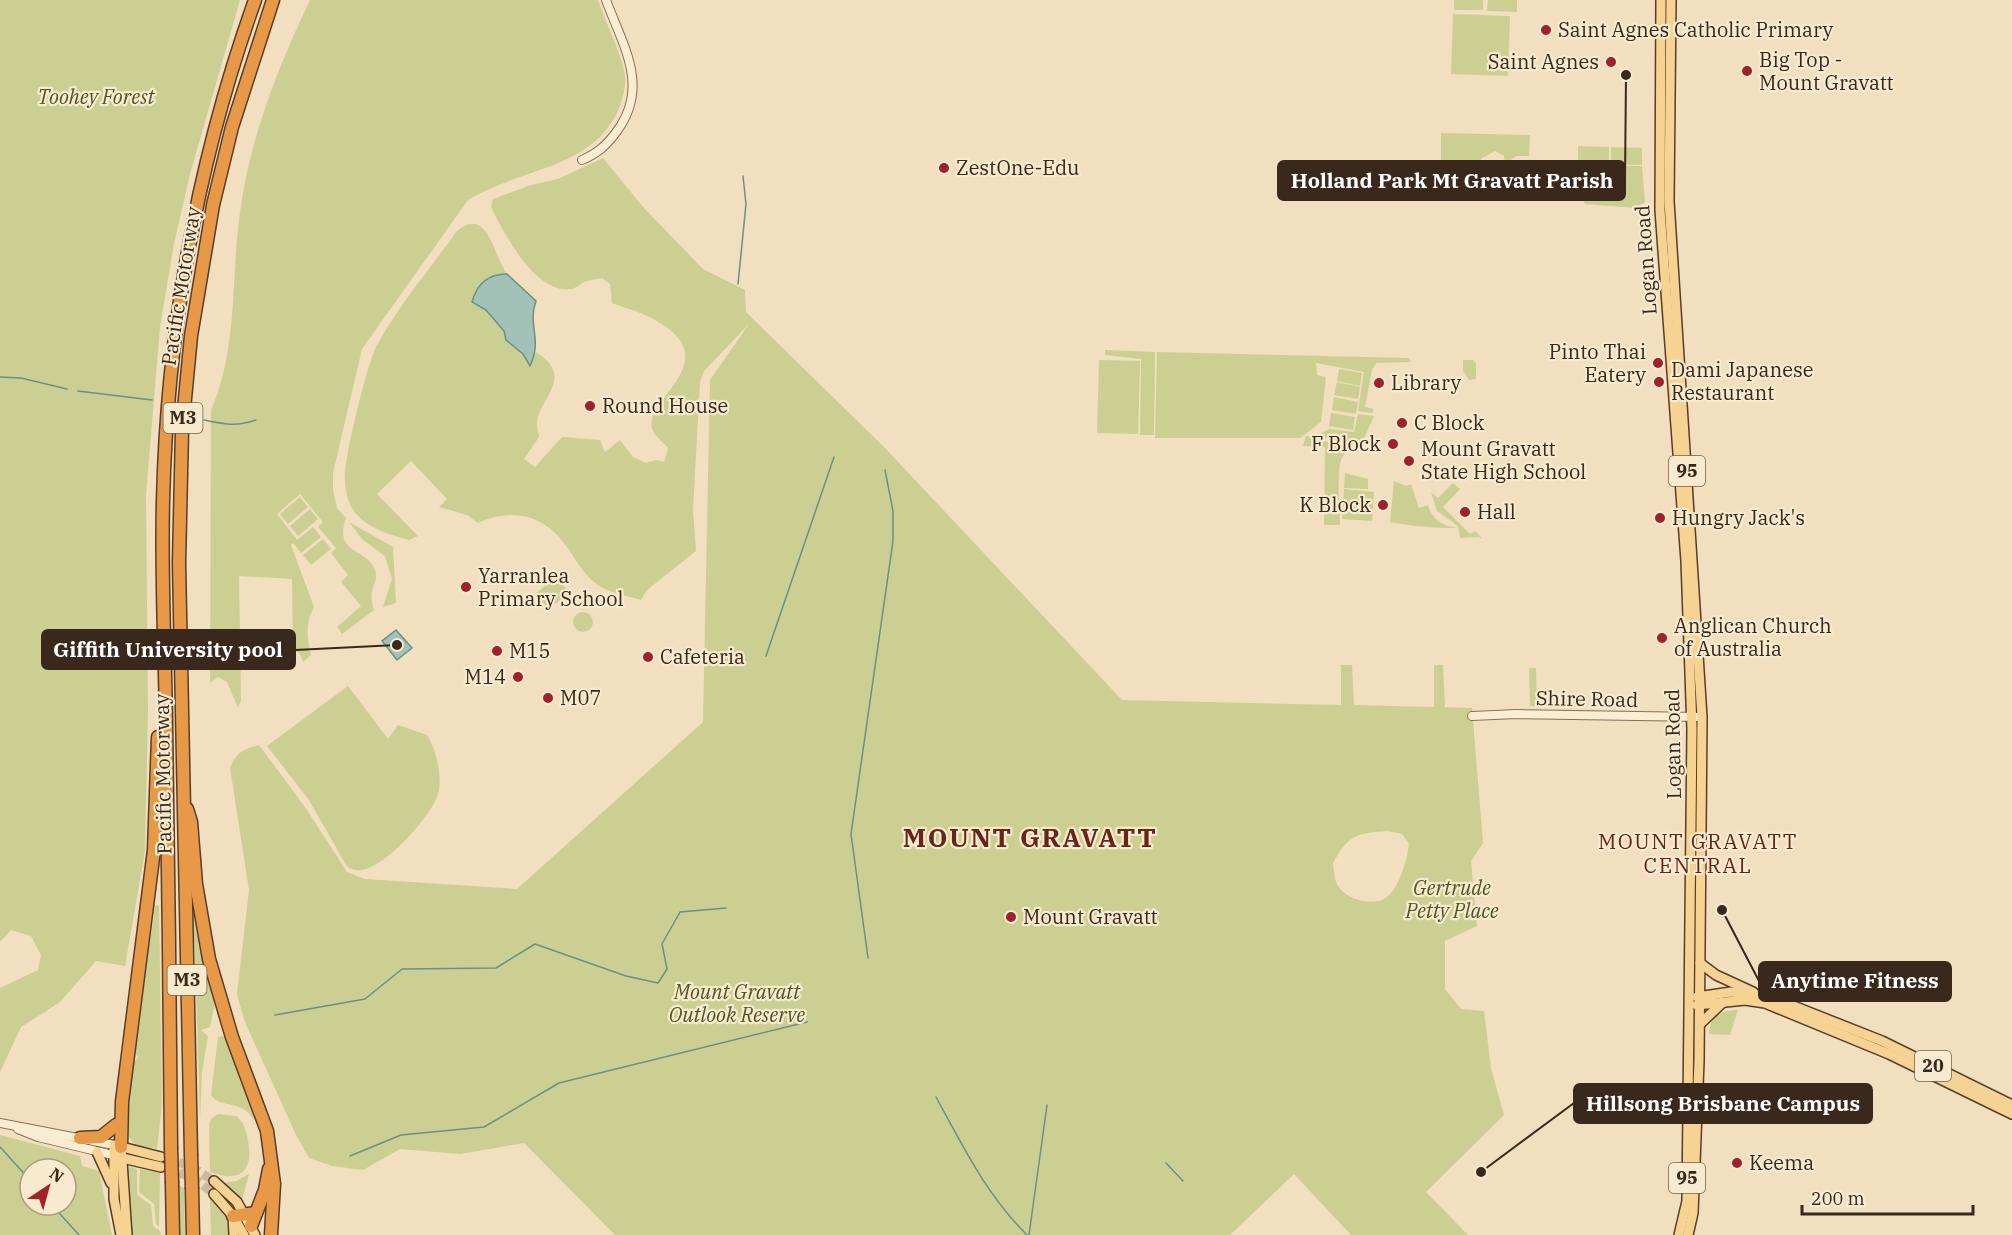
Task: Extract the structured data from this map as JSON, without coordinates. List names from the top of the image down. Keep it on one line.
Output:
{"streets":{"highway":["Pacific Motorway","M3"],"main road":["Logan Road","95","20"],"street":["Shire Road"]},"crossings":[["Logan Road","Shire Road"],["Logan Road","20"]],"districts":["MOUNT GRAVATT","MOUNT GRAVATT CENTRAL"],"parks":["Toohey Forest","Gertrude Petty Place","Mount Gravatt Outlook Reserve"],"places":["Saint Agnes Catholic Primary","Saint Agnes","Big Top - Mount Gravatt","Holland Park Mt Gravatt Parish","ZestOne-Edu","Pinto Thai Eatery","Dami Japanese Restaurant","Library","Round House","C Block","F Block","Mount Gravatt State High School","K Block","Hall","Hungry Jack's","Yarranlea Primary School","Anglican Church of Australia","Giffith University pool","M15","Cafeteria","M14","M07","Anytime Fitness","Mount Gravatt","Keema","Hillsong Brisbane Campus"],"scale_bar":"200 m","north":"top right"}
